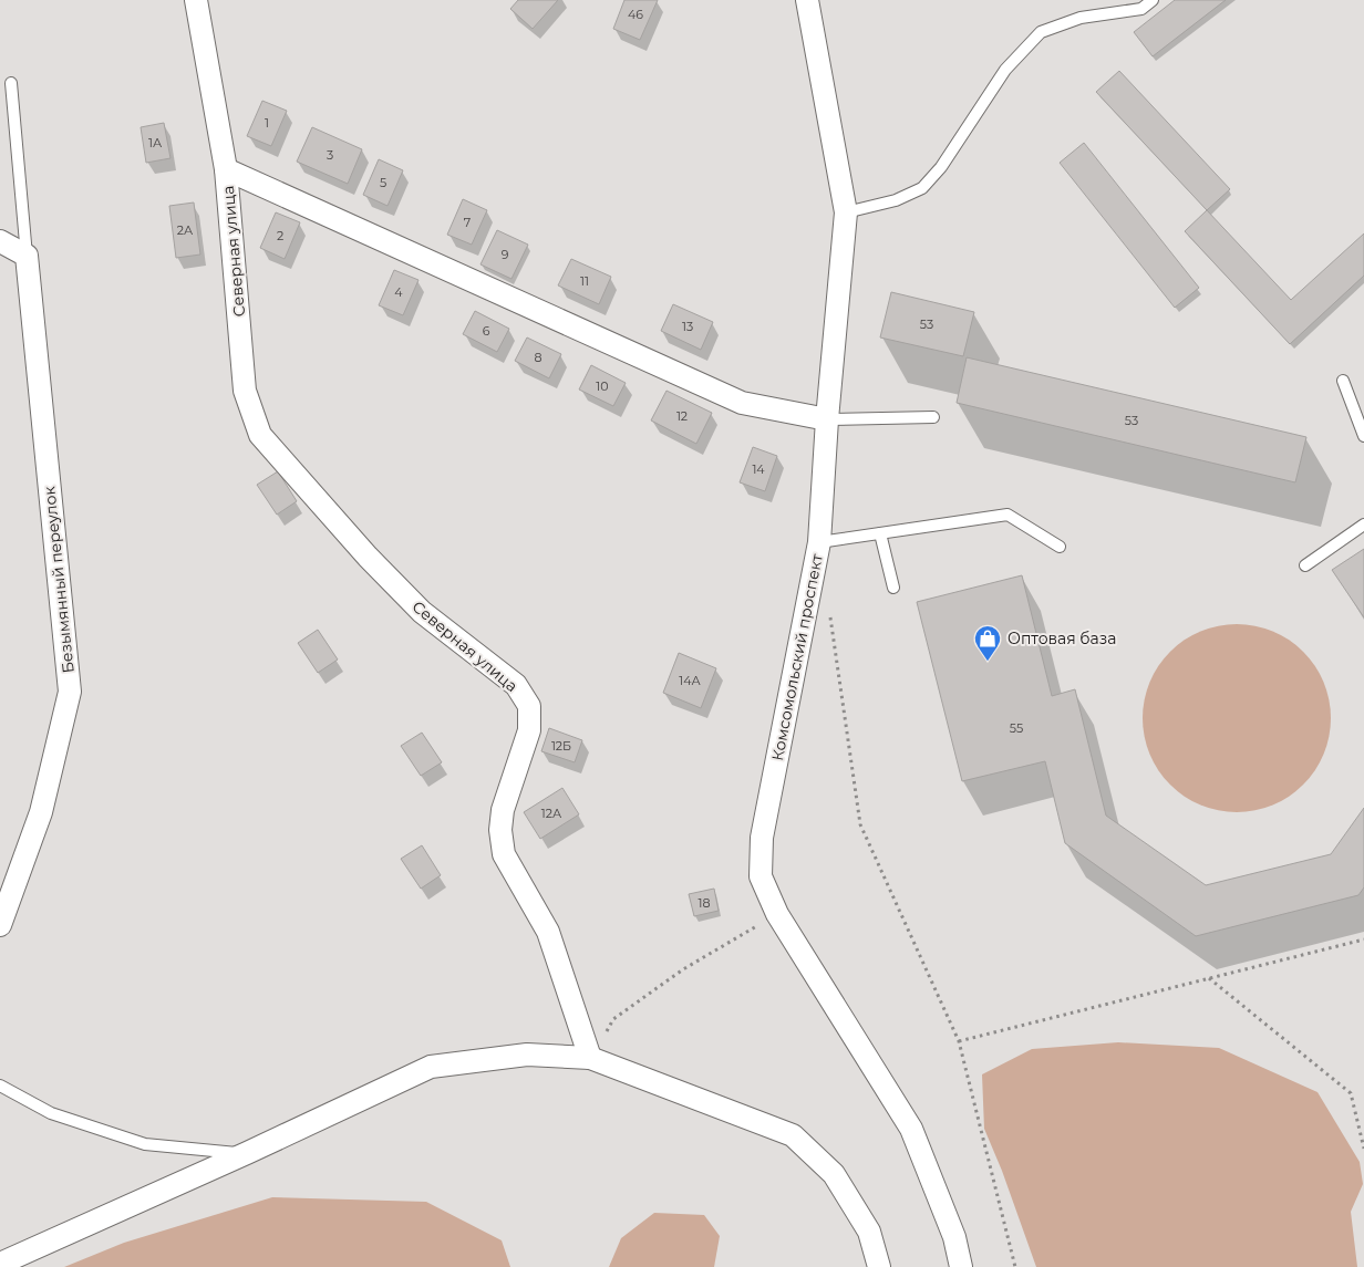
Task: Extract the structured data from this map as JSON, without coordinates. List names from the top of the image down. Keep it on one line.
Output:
{"streets":{"street":["Северная улица","Безымянный переулок","Комсомольский проспект"]},"crossings":[["Северная улица","Комсомольский проспект"]],"places":{"shop":["Оптовая база"]},"house_numbers":["46","1","1А","3","5","7","2А","2","9","11","4","53","13","6","8","10","12","53","14","14А","55","12Б","12А","18"]}
